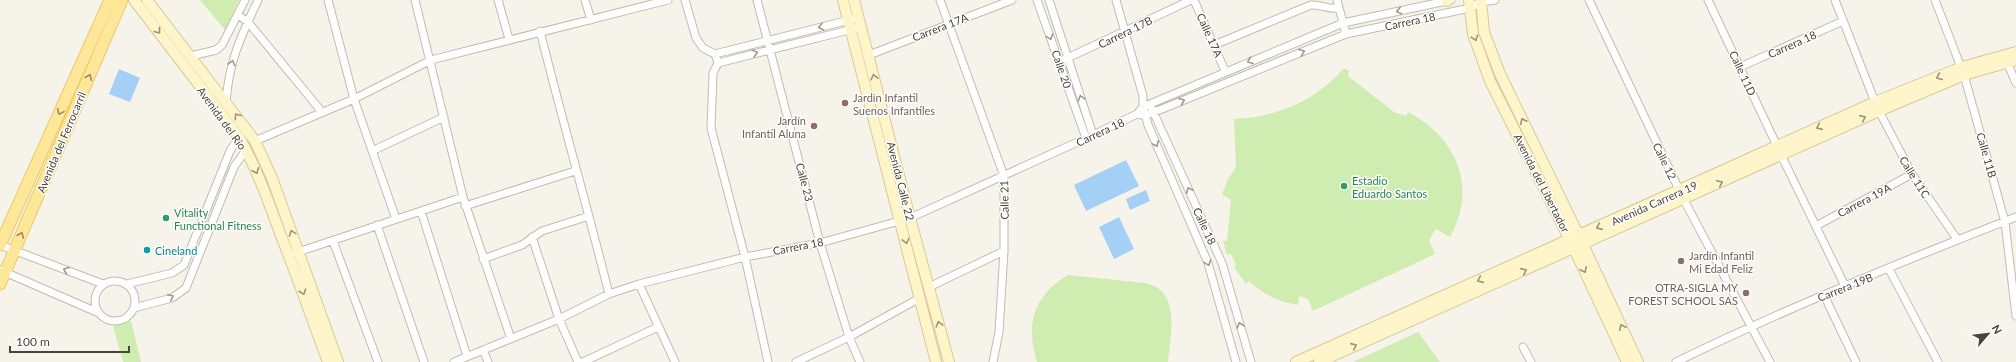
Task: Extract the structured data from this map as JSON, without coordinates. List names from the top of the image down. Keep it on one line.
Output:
{"streets":{"main road":["Avenida del Río","Avenida del Ferrocarril","Avenida Calle 22","Avenida del Libertador","Avenida Carrera 19"],"street":["Carrera 18","Carrera 17A","Carrera 17B","Calle 17A","Calle 20","Calle 11D","Calle 11B","Calle 12","Calle 11C","Calle 23","Calle 21","Carrera 19A","Calle 18","Carrera 19B"]},"crossings":[["Carrera 18","Calle 17A"],["Carrera 18","Calle 20"],["Carrera 18","Calle 11D"],["Carrera 18","Calle 11C"],["Carrera 18","Avenida Calle 22"],["Carrera 18","Calle 23"],["Carrera 18","Avenida del Libertador"],["Carrera 18","Calle 21"],["Carrera 18","Calle 18"],["Carrera 17A","Avenida Calle 22"],["Carrera 17A","Calle 21"],["Carrera 17B","Calle 20"],["Carrera 17B","Calle 18"],["Calle 11D","Carrera 19A"],["Calle 11D","Avenida Carrera 19"],["Calle 11D","Carrera 19B"],["Calle 11B","Avenida Carrera 19"],["Calle 11B","Carrera 19B"],["Calle 12","Avenida Carrera 19"],["Calle 12","Carrera 19B"],["Calle 11C","Carrera 19A"],["Calle 11C","Avenida Carrera 19"],["Calle 11C","Carrera 19B"],["Avenida del Libertador","Avenida Carrera 19"]],"places":["Jardín Infantil Suenos Infantiles","Jardín Infantil Aluna","Estadio Eduardo Santos","Vitality Functional Fitness","Cineland","Jardín Infantil Mi Edad Feliz","OTRA-SIGLA MY FOREST SCHOOL SAS"],"scale_bar":"100 m","north":"top right"}
